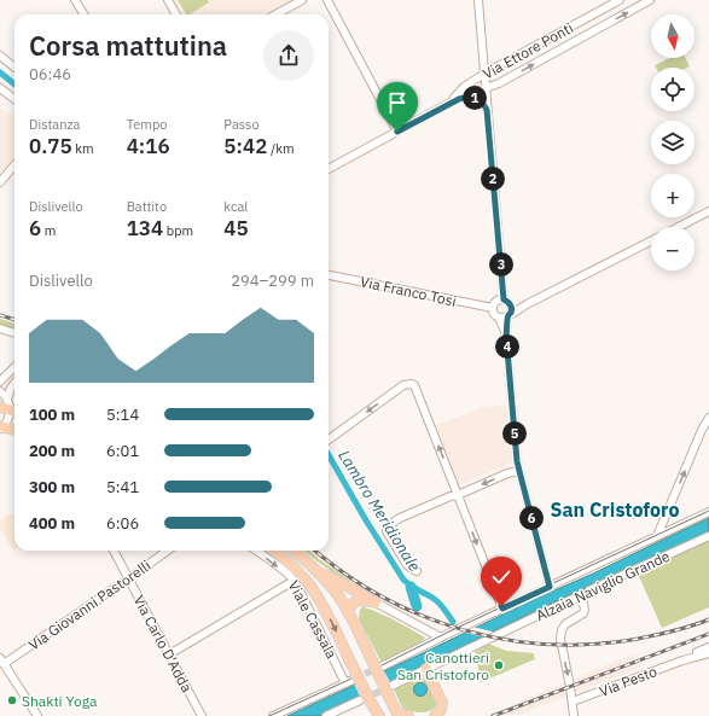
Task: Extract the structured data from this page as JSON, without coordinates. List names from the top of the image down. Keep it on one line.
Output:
{"streets":{"main road":["Viale Cassala"],"street":["Via Ettore Ponti","Via Franco Tosi","Alzaia Naviglio Grande","Via Giovanni Pastorelli","Via Carlo D'Adda","Via Pesto"]},"crossings":[["Via Giovanni Pastorelli","Via Carlo D'Adda"]],"districts":["San Cristoforo"],"water":["Lambro Meridionale"],"places":["Canottieri San Cristoforo","Shakti Yoga"],"north":"bottom","page":{"map_buttons":["+","−"],"heading":["Corsa mattutina","06:46"],"pins":["1","2","3","4","5","6"],"stats":[["Distanza","0.75 km"],["Tempo","4:16"],["Passo","5:42 /km"],["Dislivello","6 m"],["Battito","134 bpm"],["kcal","45"]],"chart":["Dislivello","294–299 m"],"list":[{"name":"100 m","note":"5:14"},{"name":"200 m","note":"6:01"},{"name":"300 m","note":"5:41"},{"name":"400 m","note":"6:06"}]}}
